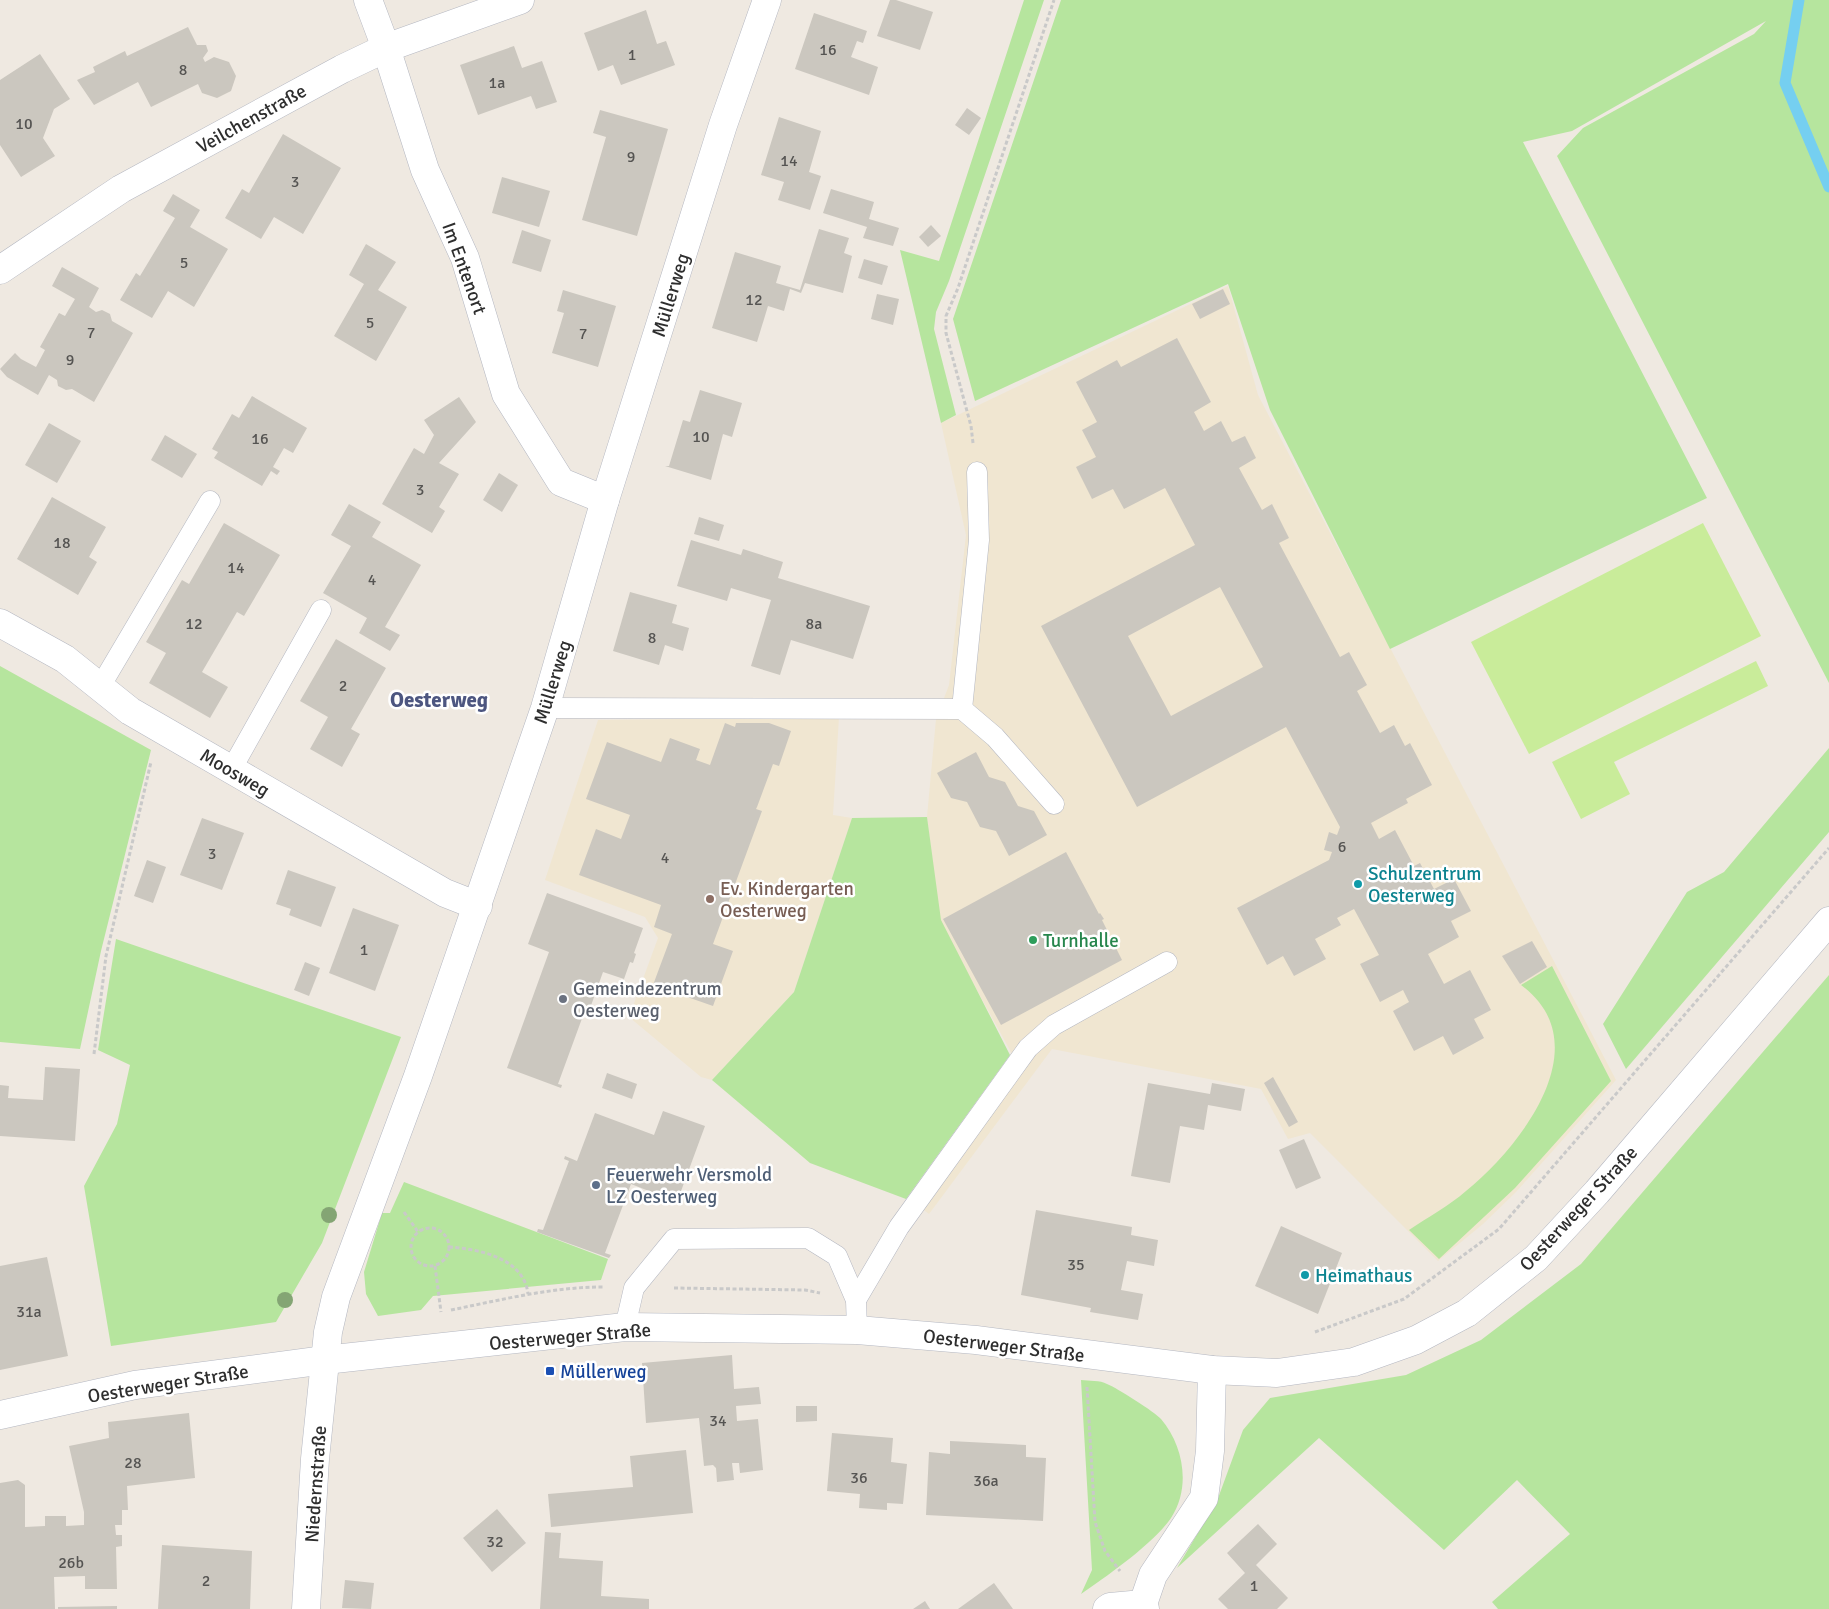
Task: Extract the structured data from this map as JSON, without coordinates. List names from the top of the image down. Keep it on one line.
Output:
{"streets":{"street":["Veilchenstraße","Im Entenort","Müllerweg","Moosweg","Oesterweger Straße","Niedernstraße"]},"crossings":[["Veilchenstraße","Im Entenort"],["Im Entenort","Müllerweg"],["Müllerweg","Moosweg"],["Müllerweg","Oesterweger Straße"],["Müllerweg","Niedernstraße"],["Oesterweger Straße","Niedernstraße"]],"districts":["Oesterweg"],"places":{"other":["Schulzentrum Oesterweg","Ev. Kindergarten Oesterweg","Turnhalle","Gemeindezentrum Oesterweg","Feuerwehr Versmold LZ Oesterweg","Heimathaus"],"transit":["Müllerweg"]},"house_numbers":["16","1","8","1a","10","9","14","3","5","12","5","7","7","9","10","16","3","18","14","4","12","8a","8","2","6","3","4","1","35","31a","34","28","36","36a","32","26b","2","1"]}
